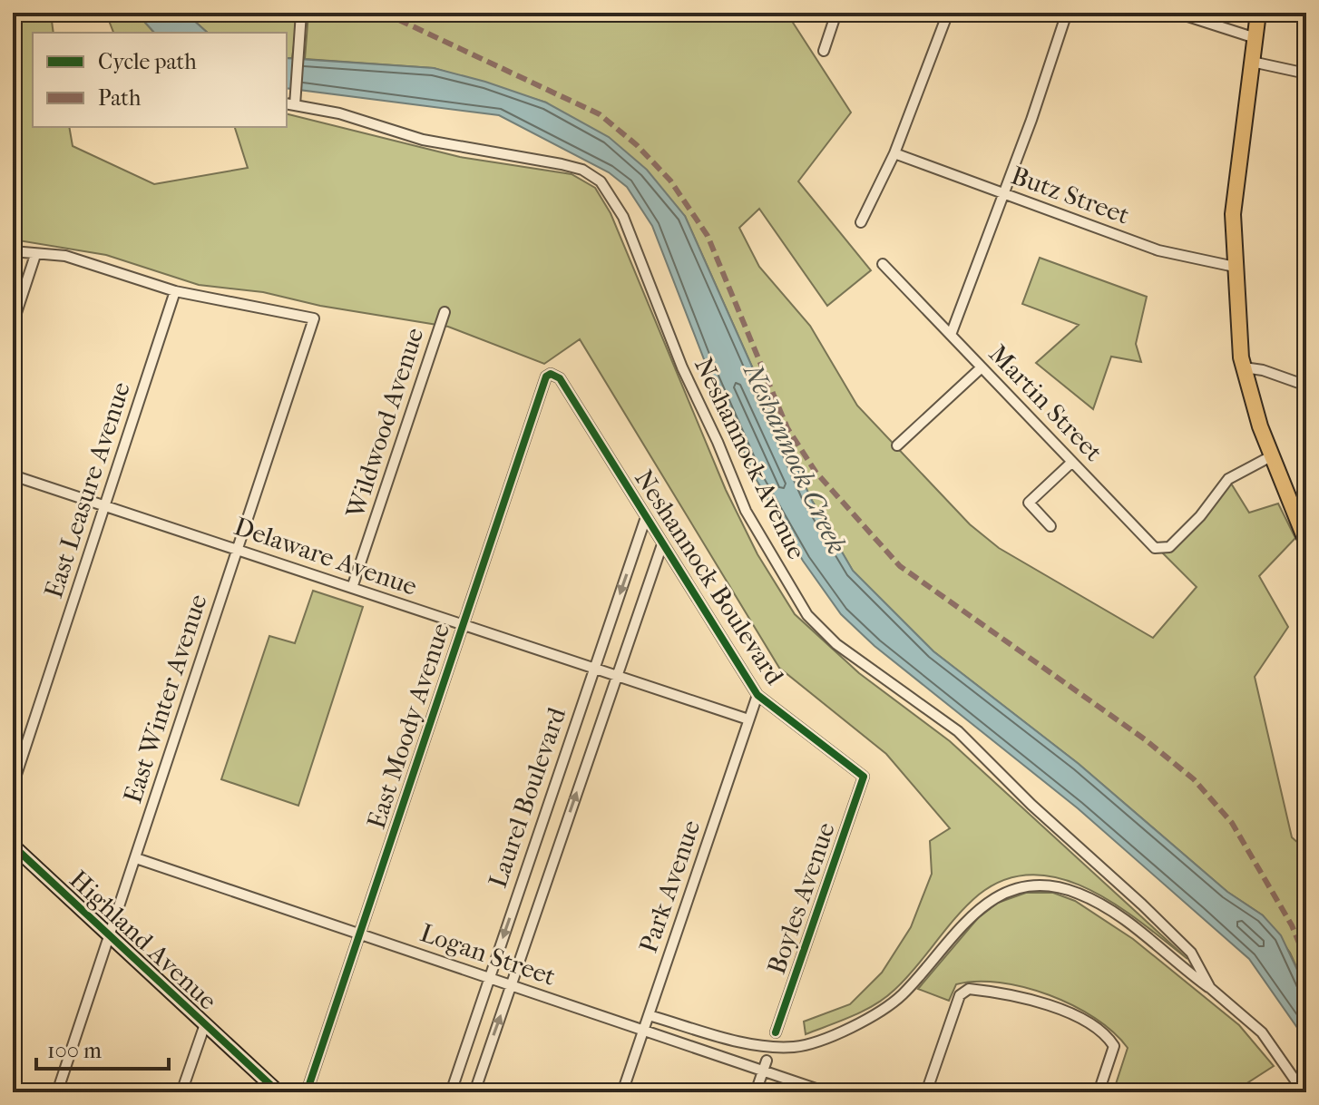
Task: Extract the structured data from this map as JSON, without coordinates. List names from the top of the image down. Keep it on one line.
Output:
{"streets":{"main road":["Highland Avenue"],"street":["Butz Street","Martin Street","Wildwood Avenue","Neshannock Avenue","East Leasure Avenue","Delaware Avenue","Neshannock Boulevard","East Winter Avenue","East Moody Avenue","Laurel Boulevard","Park Avenue","Boyles Avenue","Logan Street"]},"crossings":[["Wildwood Avenue","Delaware Avenue"],["East Leasure Avenue","Delaware Avenue"],["East Leasure Avenue","East Winter Avenue"],["Delaware Avenue","East Winter Avenue"],["Delaware Avenue","East Moody Avenue"],["Delaware Avenue","Laurel Boulevard"],["Delaware Avenue","Park Avenue"],["Neshannock Boulevard","East Moody Avenue"],["Neshannock Boulevard","Laurel Boulevard"],["Neshannock Boulevard","Park Avenue"],["Neshannock Boulevard","Boyles Avenue"],["East Winter Avenue","Highland Avenue"],["East Winter Avenue","Logan Street"],["East Moody Avenue","Logan Street"],["Laurel Boulevard","Logan Street"],["Park Avenue","Logan Street"]],"water":["Neshannock Creek"],"legend":["Cycle path","Path"],"scale_bar":"100 m"}
